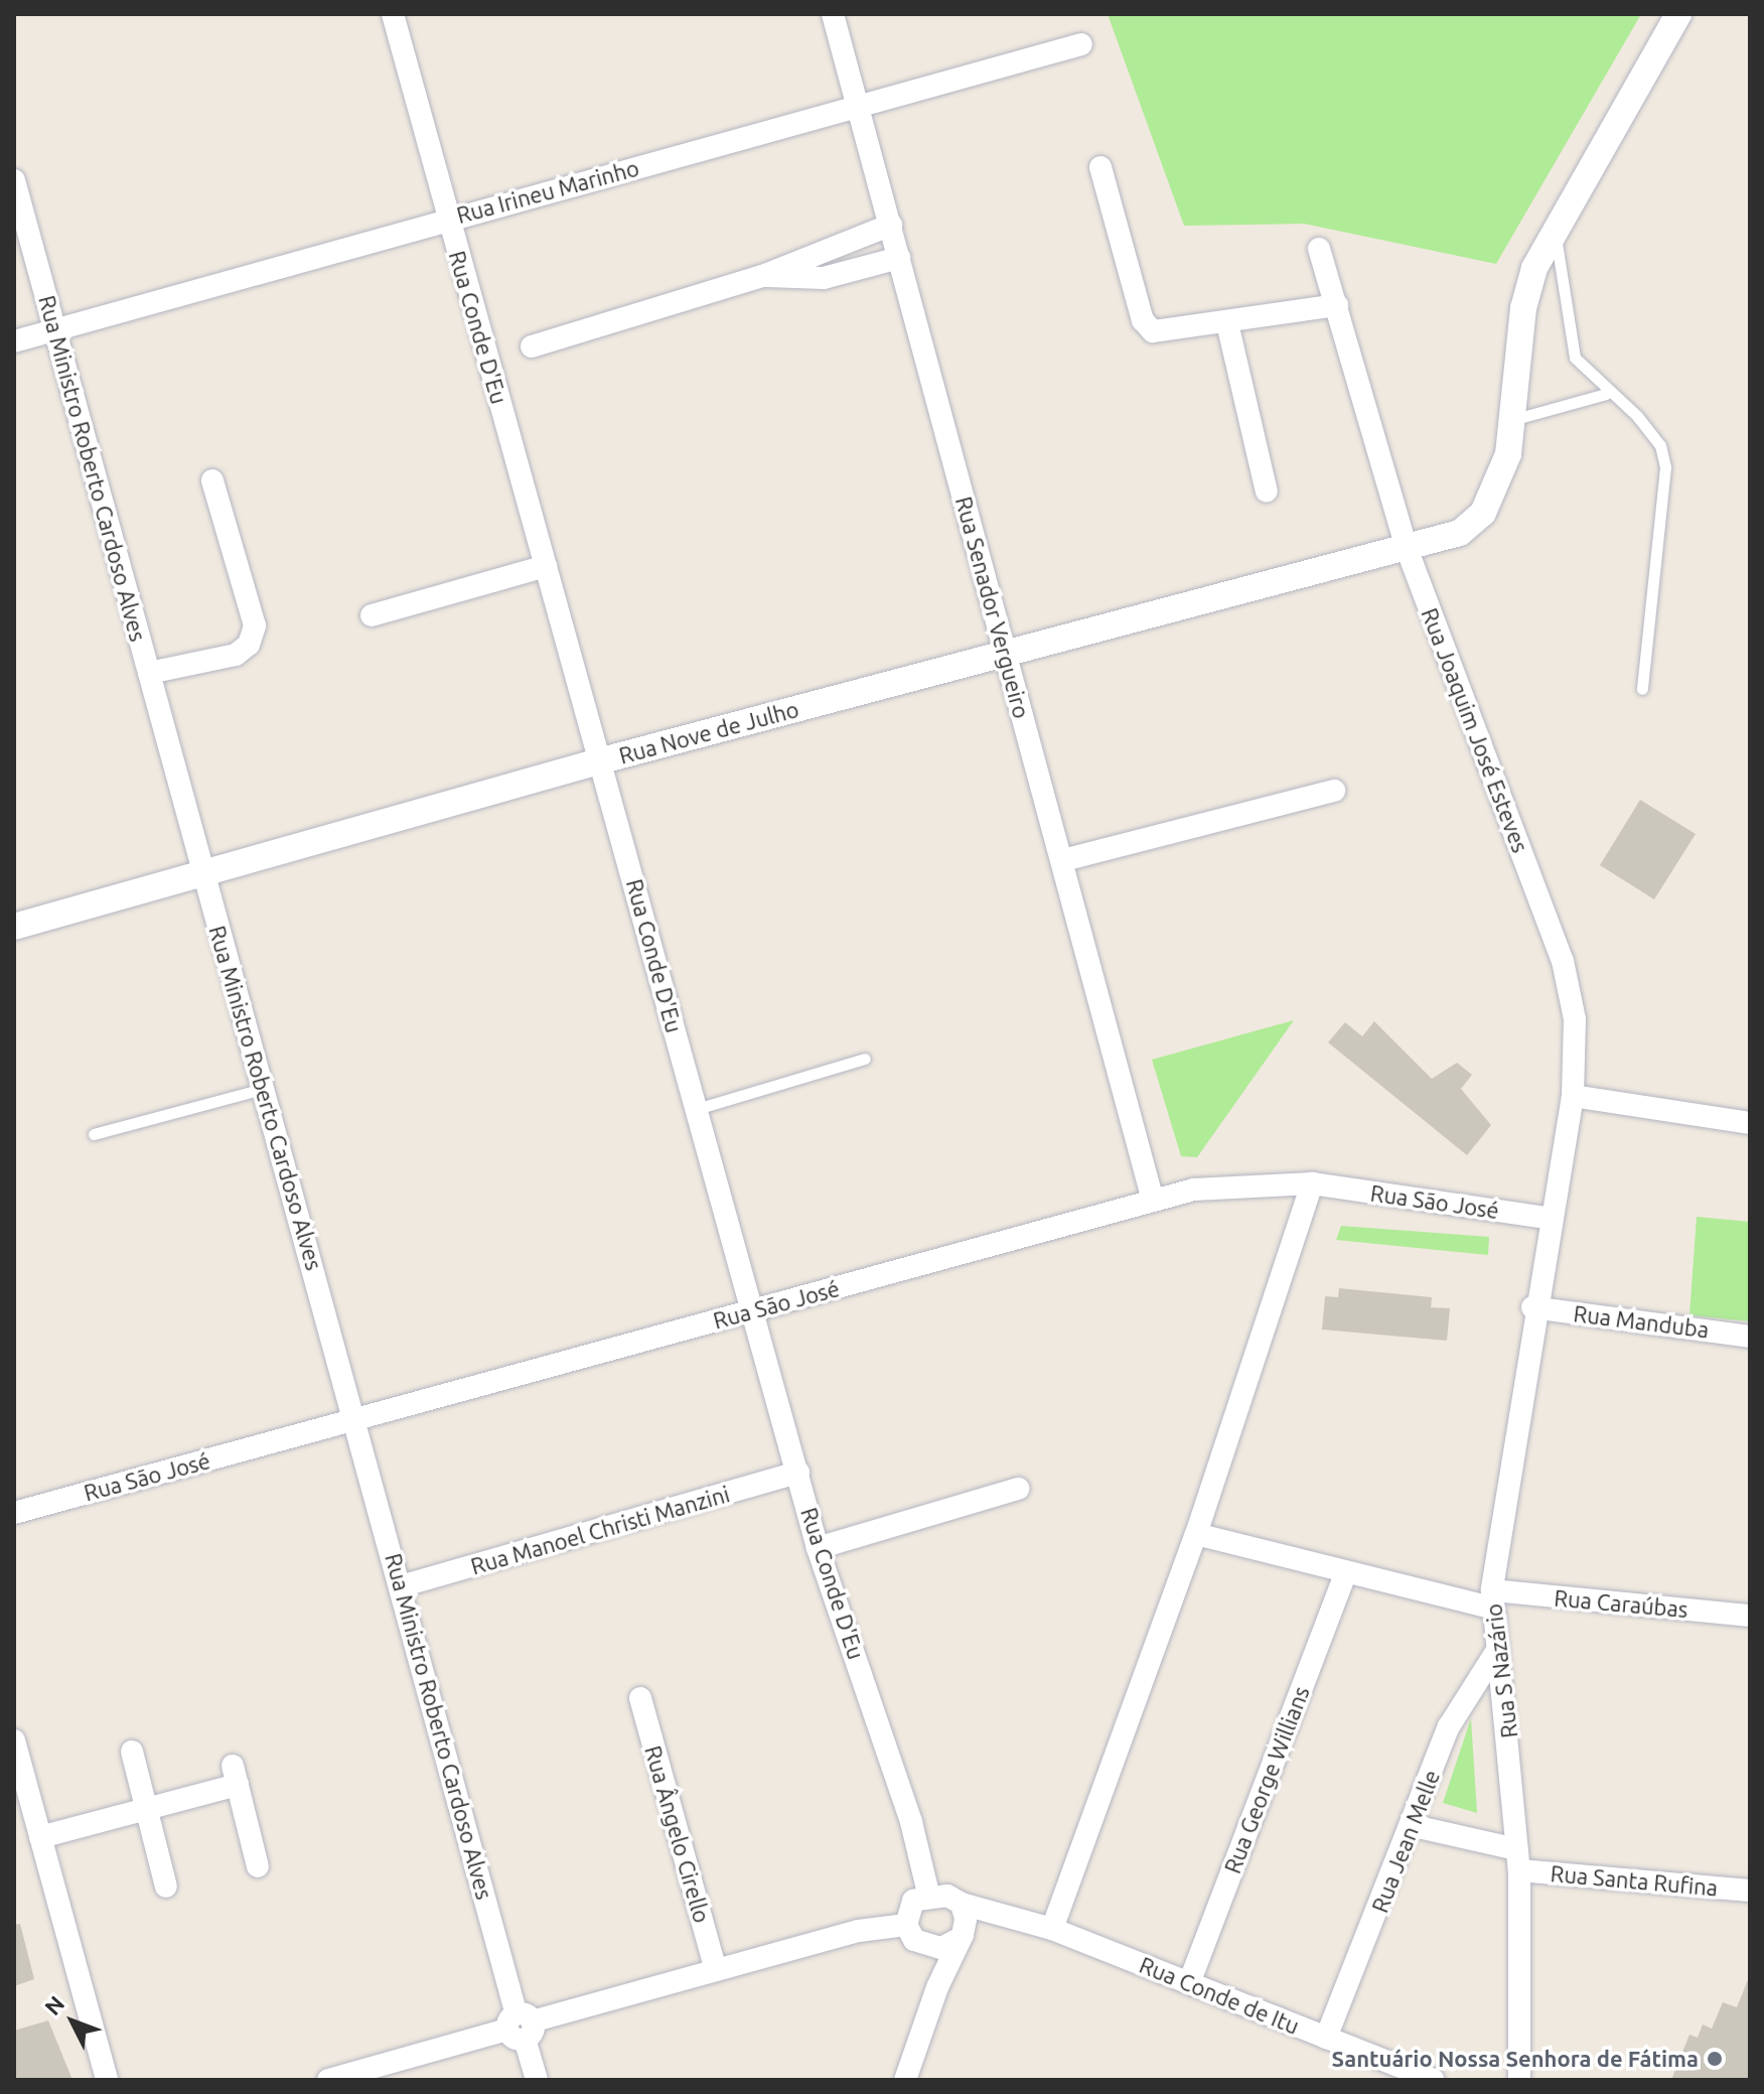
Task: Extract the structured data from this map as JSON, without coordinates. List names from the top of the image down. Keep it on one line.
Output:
{"streets":{"street":["Rua Irineu Marinho","Rua Conde D'Eu","Rua Ministro Roberto Cardoso Alves","Rua Senador Vergueiro","Rua Joaquim José Esteves","Rua Nove de Julho","Rua São José","Rua Manduba","Rua Manoel Christi Manzini","Rua Caraúbas","Rua S Nazário","Rua George Willians","Rua Ângelo Cirello","Rua Jean Melle","Rua Santa Rufina","Rua Conde de Itu"]},"crossings":[["Rua Irineu Marinho","Rua Conde D'Eu"],["Rua Irineu Marinho","Rua Ministro Roberto Cardoso Alves"],["Rua Irineu Marinho","Rua Senador Vergueiro"],["Rua Conde D'Eu","Rua Nove de Julho"],["Rua Conde D'Eu","Rua São José"],["Rua Conde D'Eu","Rua Manoel Christi Manzini"],["Rua Conde D'Eu","Rua Conde de Itu"],["Rua Ministro Roberto Cardoso Alves","Rua Nove de Julho"],["Rua Ministro Roberto Cardoso Alves","Rua São José"],["Rua Ministro Roberto Cardoso Alves","Rua Manoel Christi Manzini"],["Rua Senador Vergueiro","Rua Nove de Julho"],["Rua Senador Vergueiro","Rua São José"],["Rua Joaquim José Esteves","Rua Nove de Julho"],["Rua Joaquim José Esteves","Rua São José"],["Rua Joaquim José Esteves","Rua S Nazário"],["Rua São José","Rua S Nazário"],["Rua Manduba","Rua S Nazário"],["Rua Caraúbas","Rua S Nazário"],["Rua Caraúbas","Rua George Willians"],["Rua S Nazário","Rua Jean Melle"],["Rua S Nazário","Rua Santa Rufina"],["Rua George Willians","Rua Conde de Itu"],["Rua Jean Melle","Rua Santa Rufina"],["Rua Jean Melle","Rua Conde de Itu"]],"places":["Santuário Nossa Senhora de Fátima"],"north":"top left"}
